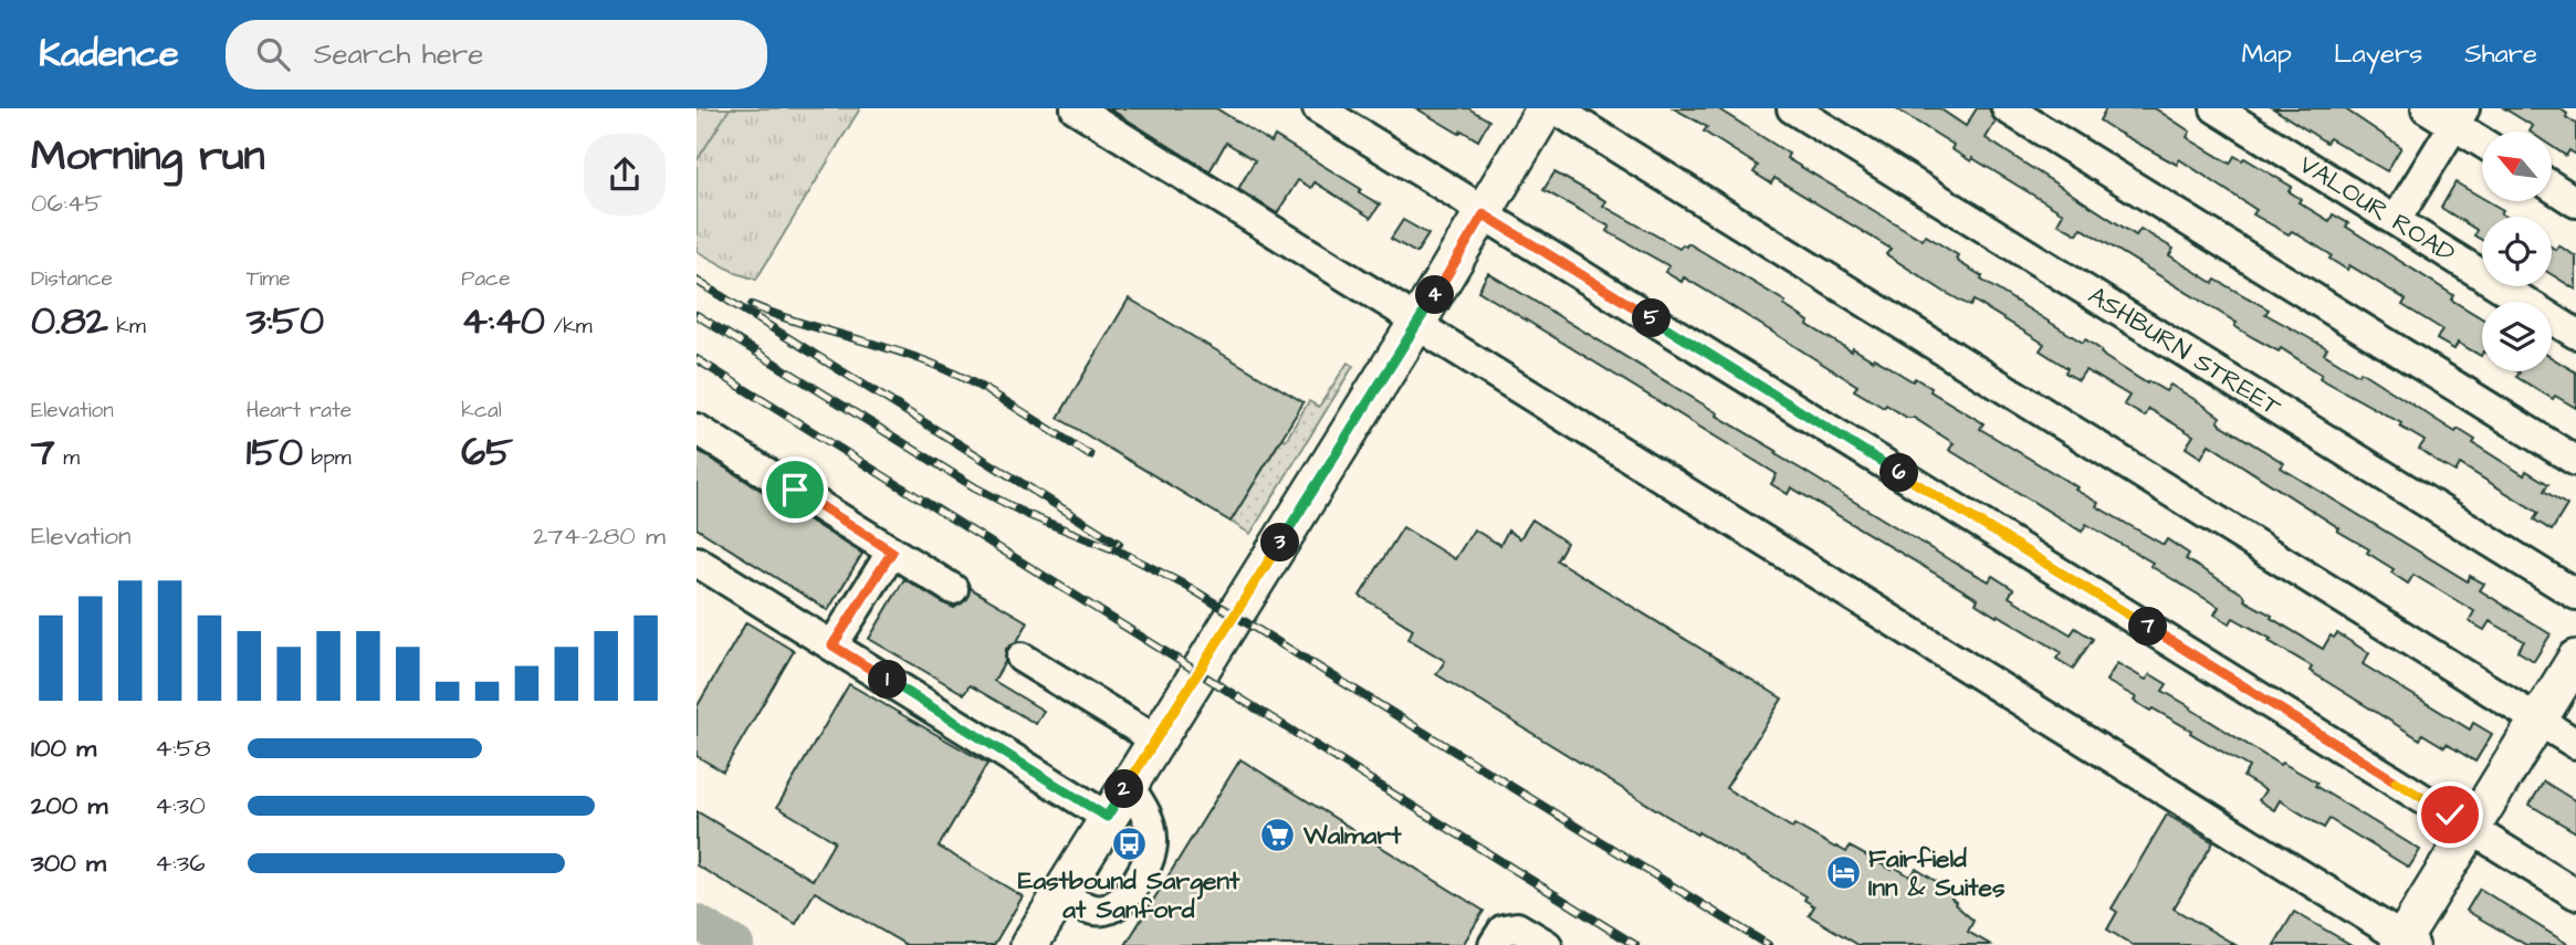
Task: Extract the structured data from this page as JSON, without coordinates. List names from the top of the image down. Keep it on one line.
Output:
{"streets":{"street":["VALOUR ROAD","ASHBURN STREET"]},"places":{"supermarket":["Walmart"],"bus stop":["Eastbound Sargent at Sanford"],"hotel":["Fairfield Inn & Suites"]},"north":"top left","page":{"header":"Kadence","search":"Search here","nav":["Map","Layers","Share"],"heading":["Morning run","06:45"],"stats":[["Distance","0.82 km"],["Time","3:50"],["Pace","4:40 /km"],["Elevation","7 m"],["Heart rate","150 bpm"],["kcal","65"]],"pins":["4","5","6","3","7","1","2"],"chart":["Elevation","274–280 m"],"list":[{"name":"100 m","note":"4:58"},{"name":"200 m","note":"4:30"},{"name":"300 m","note":"4:36"}]}}
